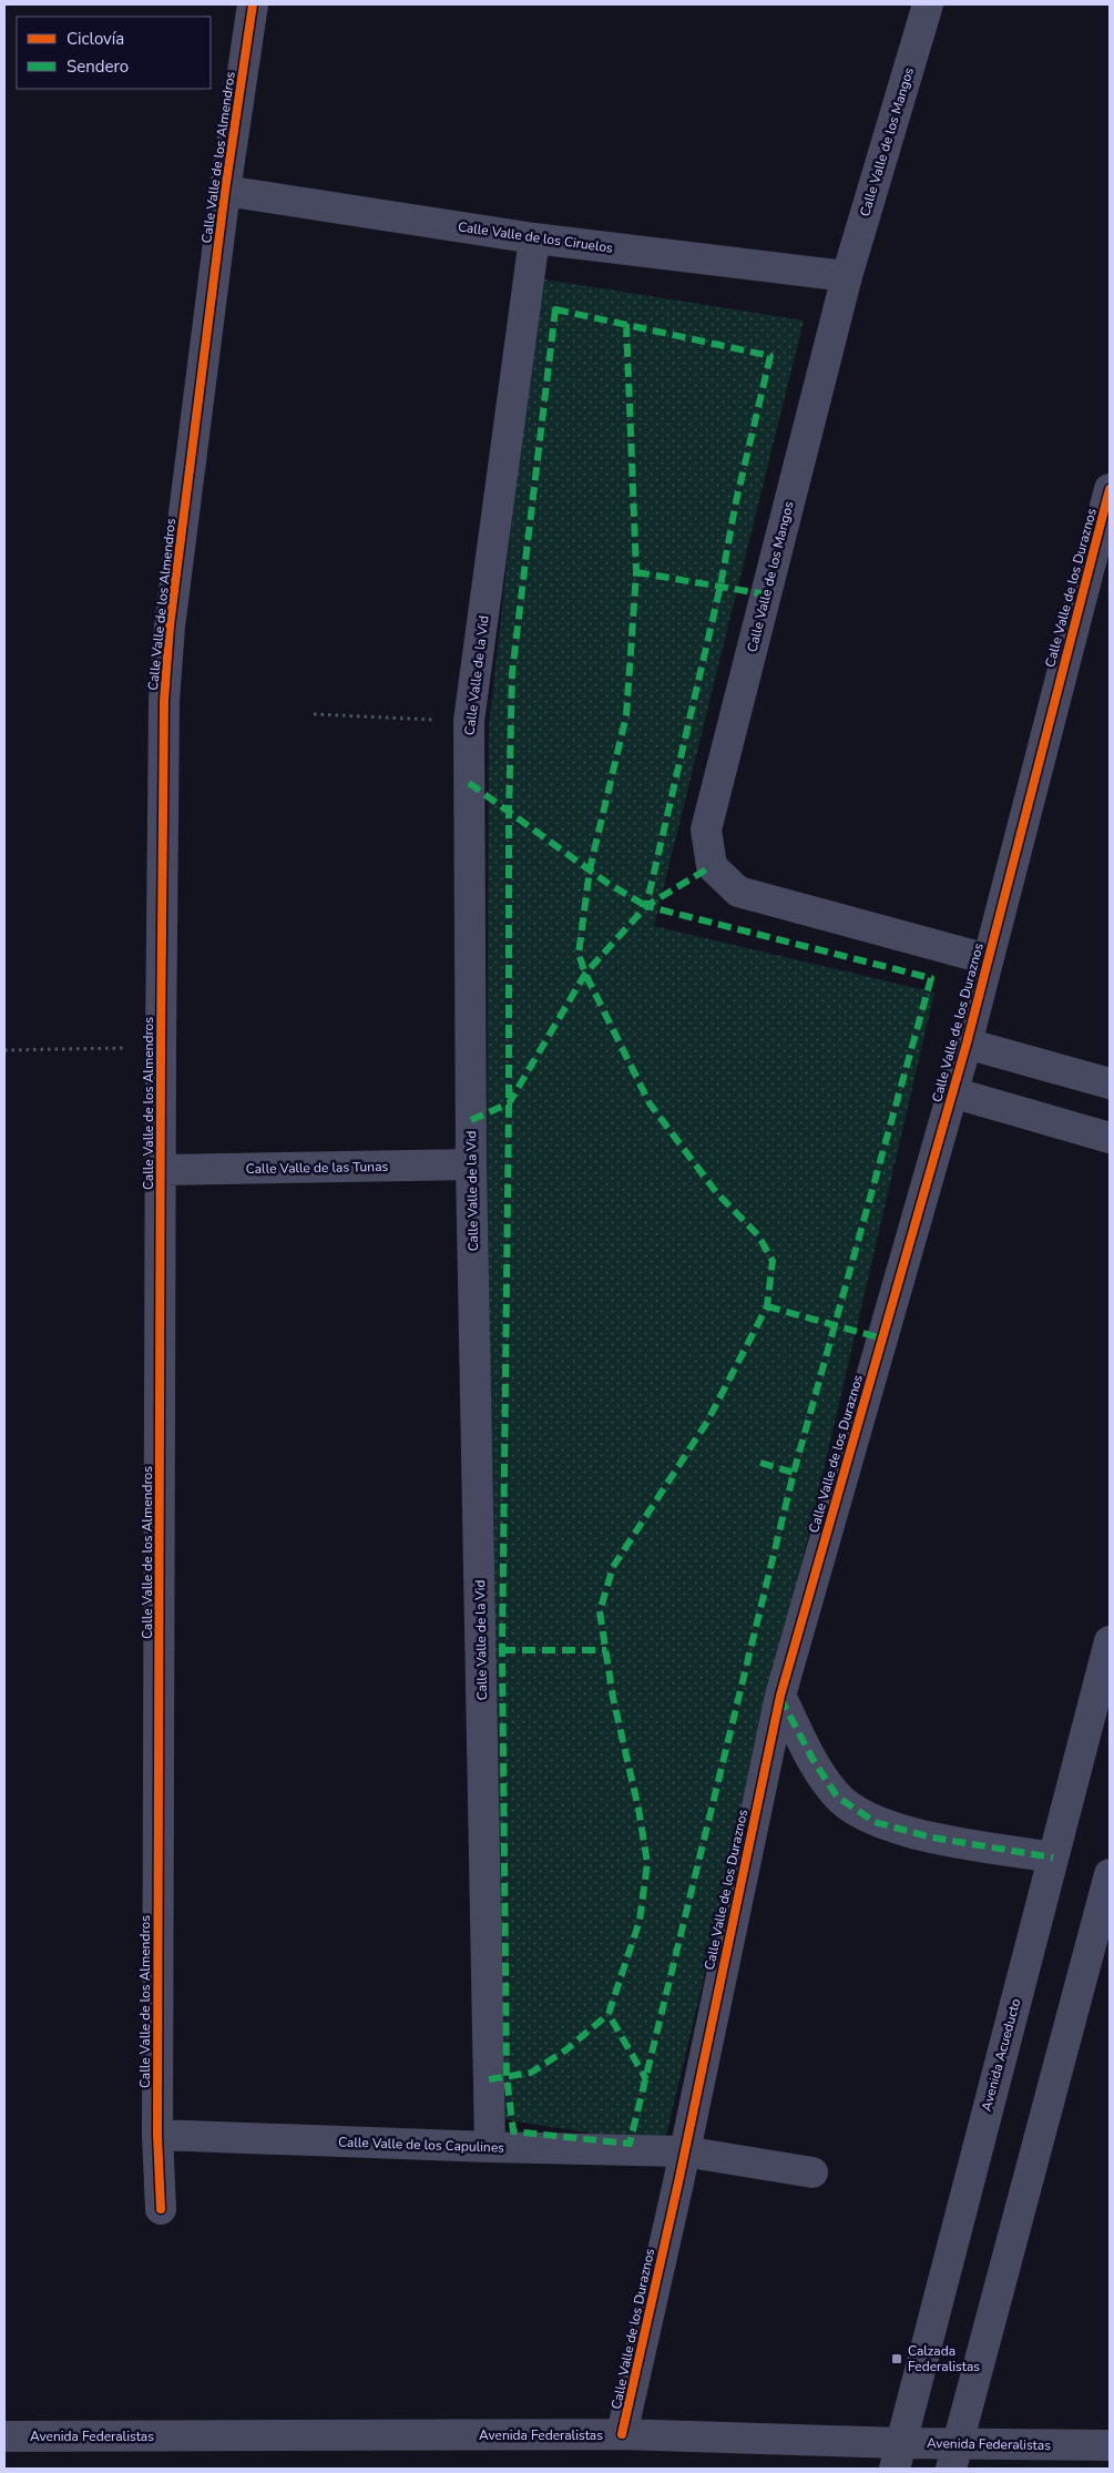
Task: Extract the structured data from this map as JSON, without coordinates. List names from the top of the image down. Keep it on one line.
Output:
{"streets":{"street":["Calle Valle de los Mangos","Calle Valle de los Almendros","Calle Valle de los Ciruelos","Calle Valle de los Duraznos","Calle Valle de la Vid","Calle Valle de las Tunas","Avenida Acueducto","Calle Valle de los Capulines","Avenida Federalistas"]},"crossings":[["Calle Valle de los Mangos","Calle Valle de los Ciruelos"],["Calle Valle de los Mangos","Calle Valle de los Duraznos"],["Calle Valle de los Almendros","Calle Valle de los Ciruelos"],["Calle Valle de los Almendros","Calle Valle de las Tunas"],["Calle Valle de los Almendros","Calle Valle de los Capulines"],["Calle Valle de los Ciruelos","Calle Valle de la Vid"],["Calle Valle de los Duraznos","Calle Valle de los Capulines"],["Calle Valle de los Duraznos","Avenida Federalistas"],["Calle Valle de la Vid","Calle Valle de las Tunas"],["Calle Valle de la Vid","Calle Valle de los Capulines"],["Avenida Acueducto","Avenida Federalistas"]],"places":{"transit":["Calzada Federalistas"]},"legend":["Ciclovía","Sendero"]}
